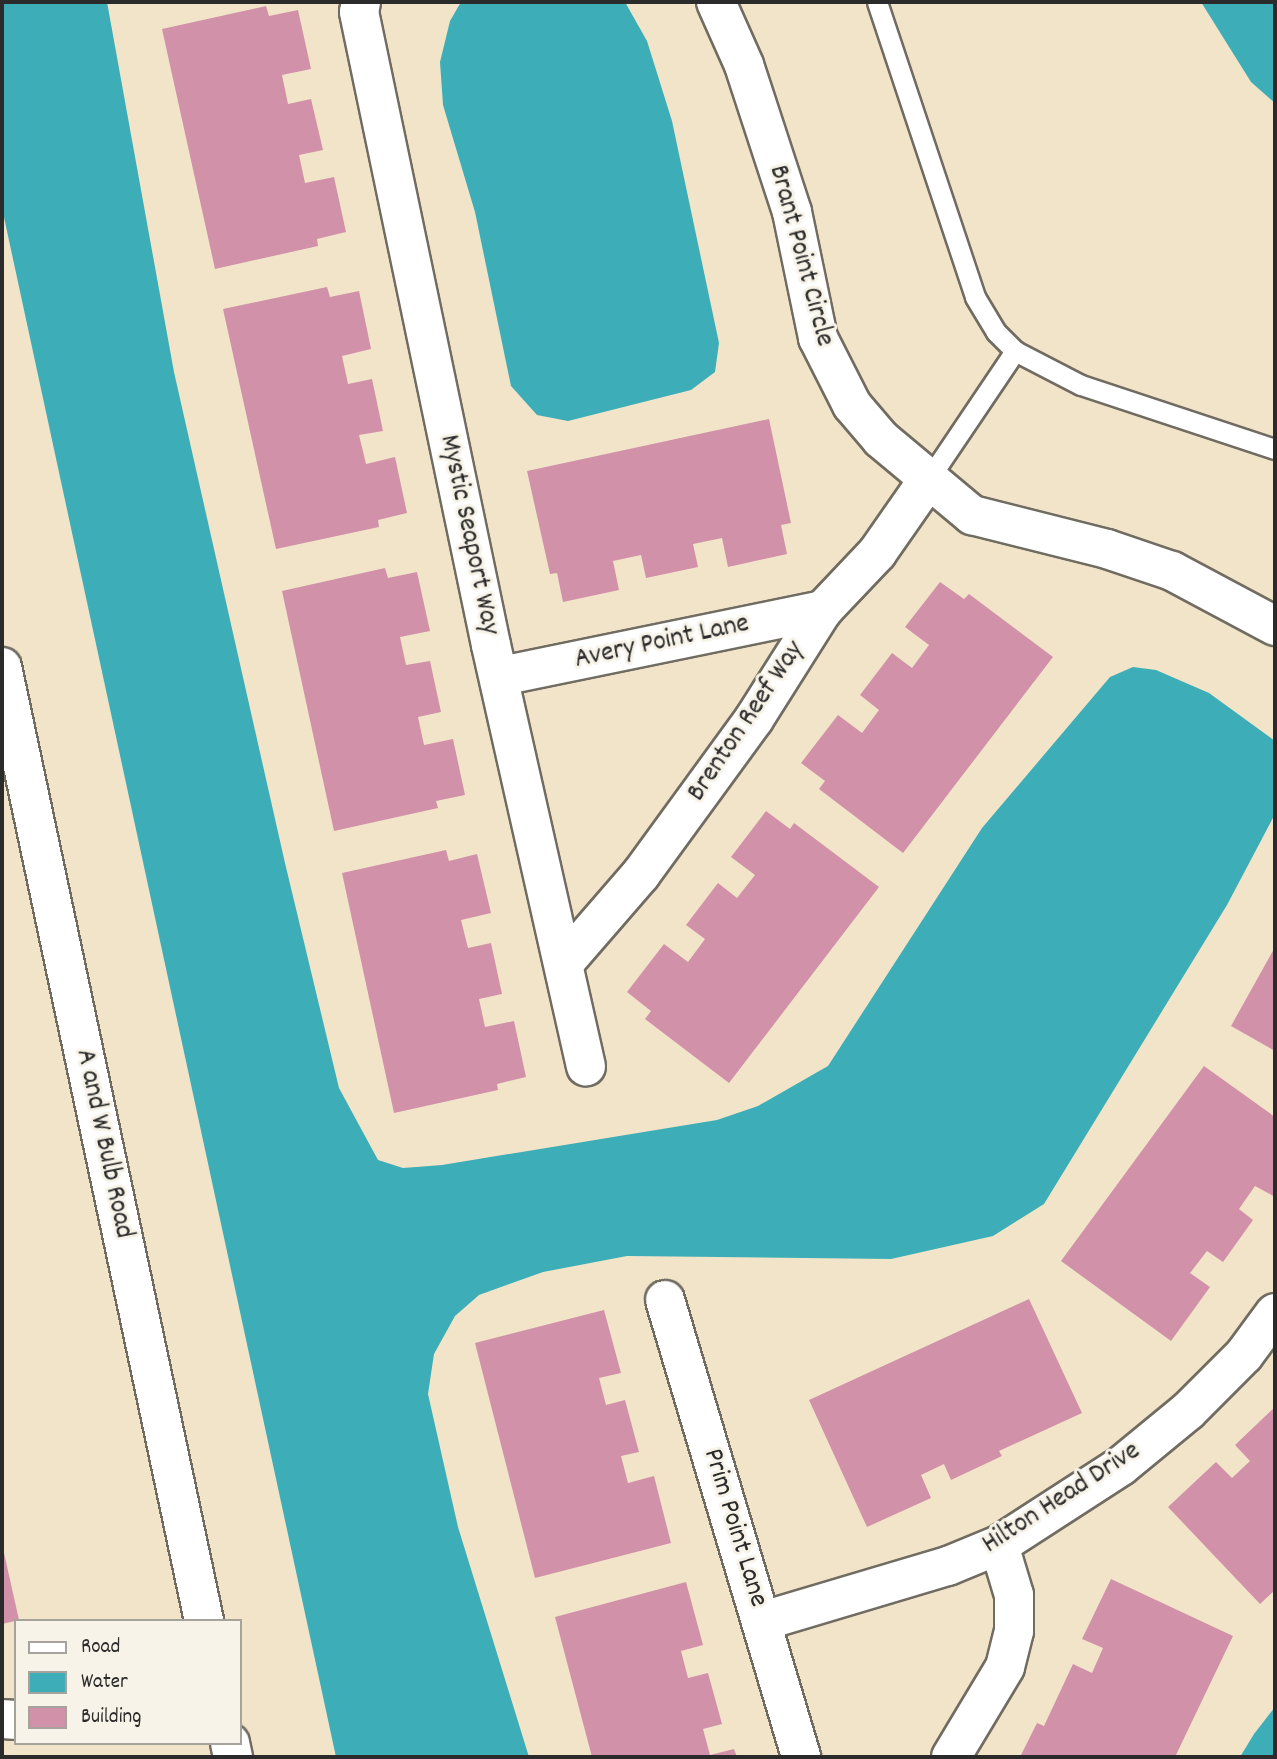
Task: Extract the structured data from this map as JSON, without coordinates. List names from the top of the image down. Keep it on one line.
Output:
{"streets":{"street":["Brant Point Circle","Mystic Seaport Way","Avery Point Lane","Brenton Reef Way","A and W Bulb Road","Hilton Head Drive","Prim Point Lane"]},"crossings":[["Brant Point Circle","Brenton Reef Way"],["Mystic Seaport Way","Avery Point Lane"],["Mystic Seaport Way","Brenton Reef Way"],["Avery Point Lane","Brenton Reef Way"],["Hilton Head Drive","Prim Point Lane"]],"legend":["Road","Water","Building"]}
